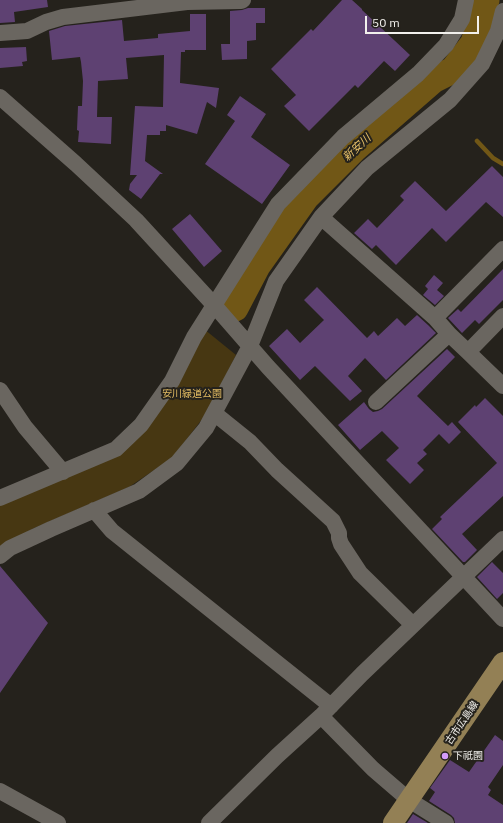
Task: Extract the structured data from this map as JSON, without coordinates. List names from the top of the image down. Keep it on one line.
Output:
{"streets":{"main road":["古市広島線"]},"water":["新安川"],"parks":["安川緑道公園"],"places":["下祇園"],"scale_bar":"50 m"}
